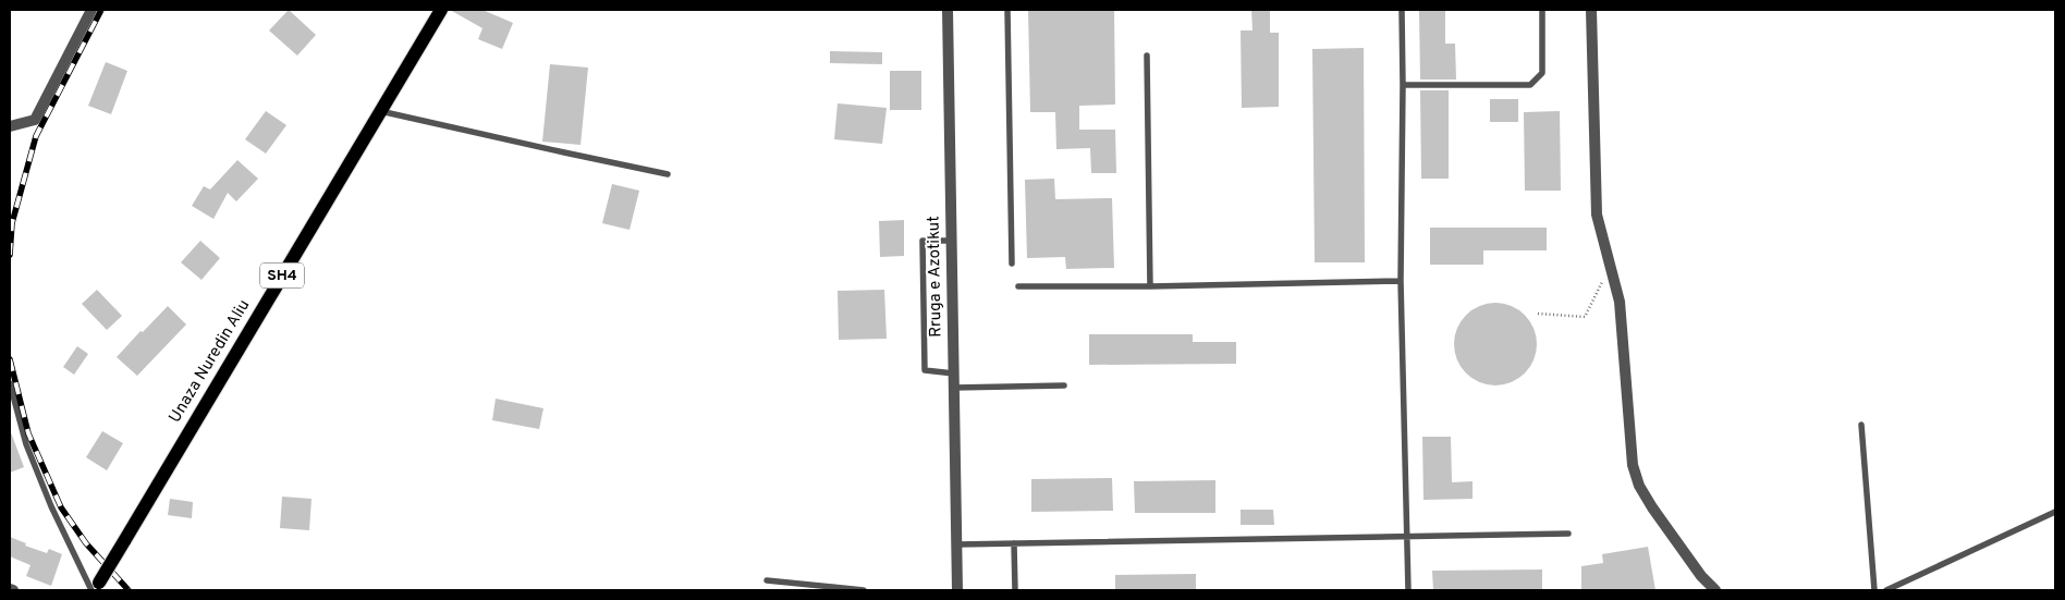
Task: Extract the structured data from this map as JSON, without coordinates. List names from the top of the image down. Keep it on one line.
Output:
{"streets":{"main road":["SH4","Unaza Nuredin Aliu"],"street":["Rruga e Azotikut"]}}
